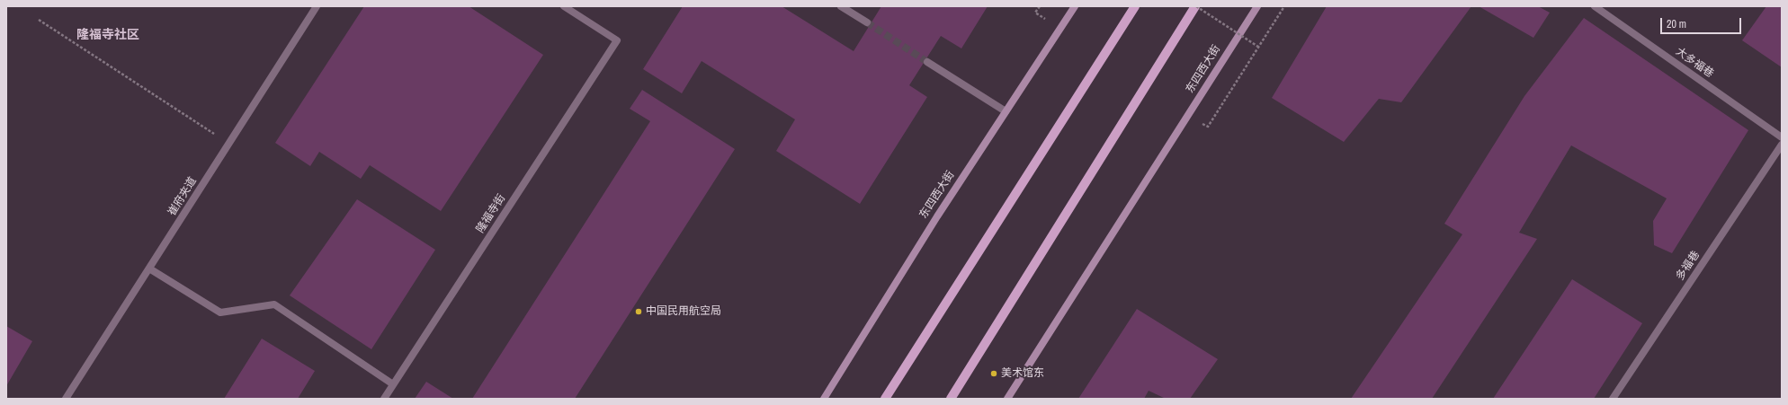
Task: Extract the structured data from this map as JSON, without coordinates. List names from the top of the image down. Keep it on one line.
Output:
{"streets":{"street":["大多福巷","东四西大街","崔府夹道","隆福寺街","多福巷"]},"districts":["隆福寺社区"],"places":["中国民用航空局","美术馆东"],"scale_bar":"20 m"}
